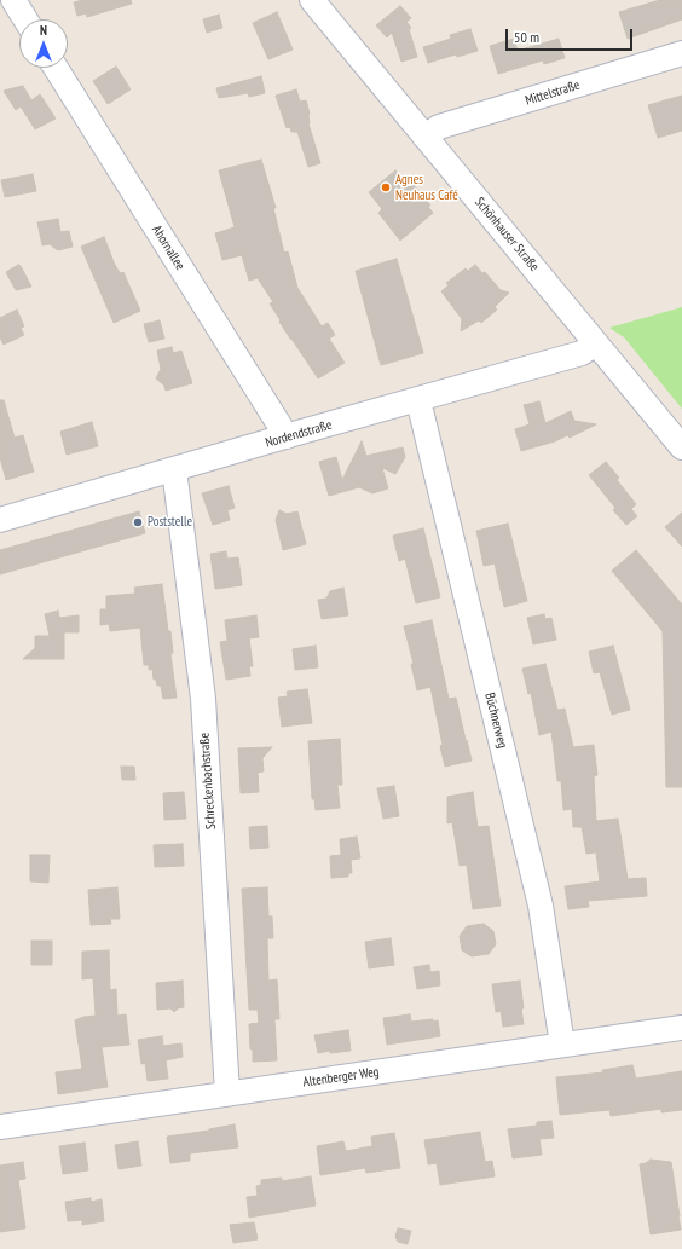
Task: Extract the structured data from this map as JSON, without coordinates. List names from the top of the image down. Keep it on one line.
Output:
{"streets":{"street":["Mittelstraße","Schönhauser Straße","Ahornallee","Nordendstraße","Büchnerweg","Schreckenbachstraße","Altenberger Weg"]},"crossings":[["Mittelstraße","Schönhauser Straße"],["Schönhauser Straße","Nordendstraße"],["Ahornallee","Nordendstraße"],["Nordendstraße","Büchnerweg"],["Nordendstraße","Schreckenbachstraße"],["Büchnerweg","Altenberger Weg"],["Schreckenbachstraße","Altenberger Weg"]],"places":["Agnes Neuhaus Café","Poststelle"],"scale_bar":"50 m","north":"top"}
